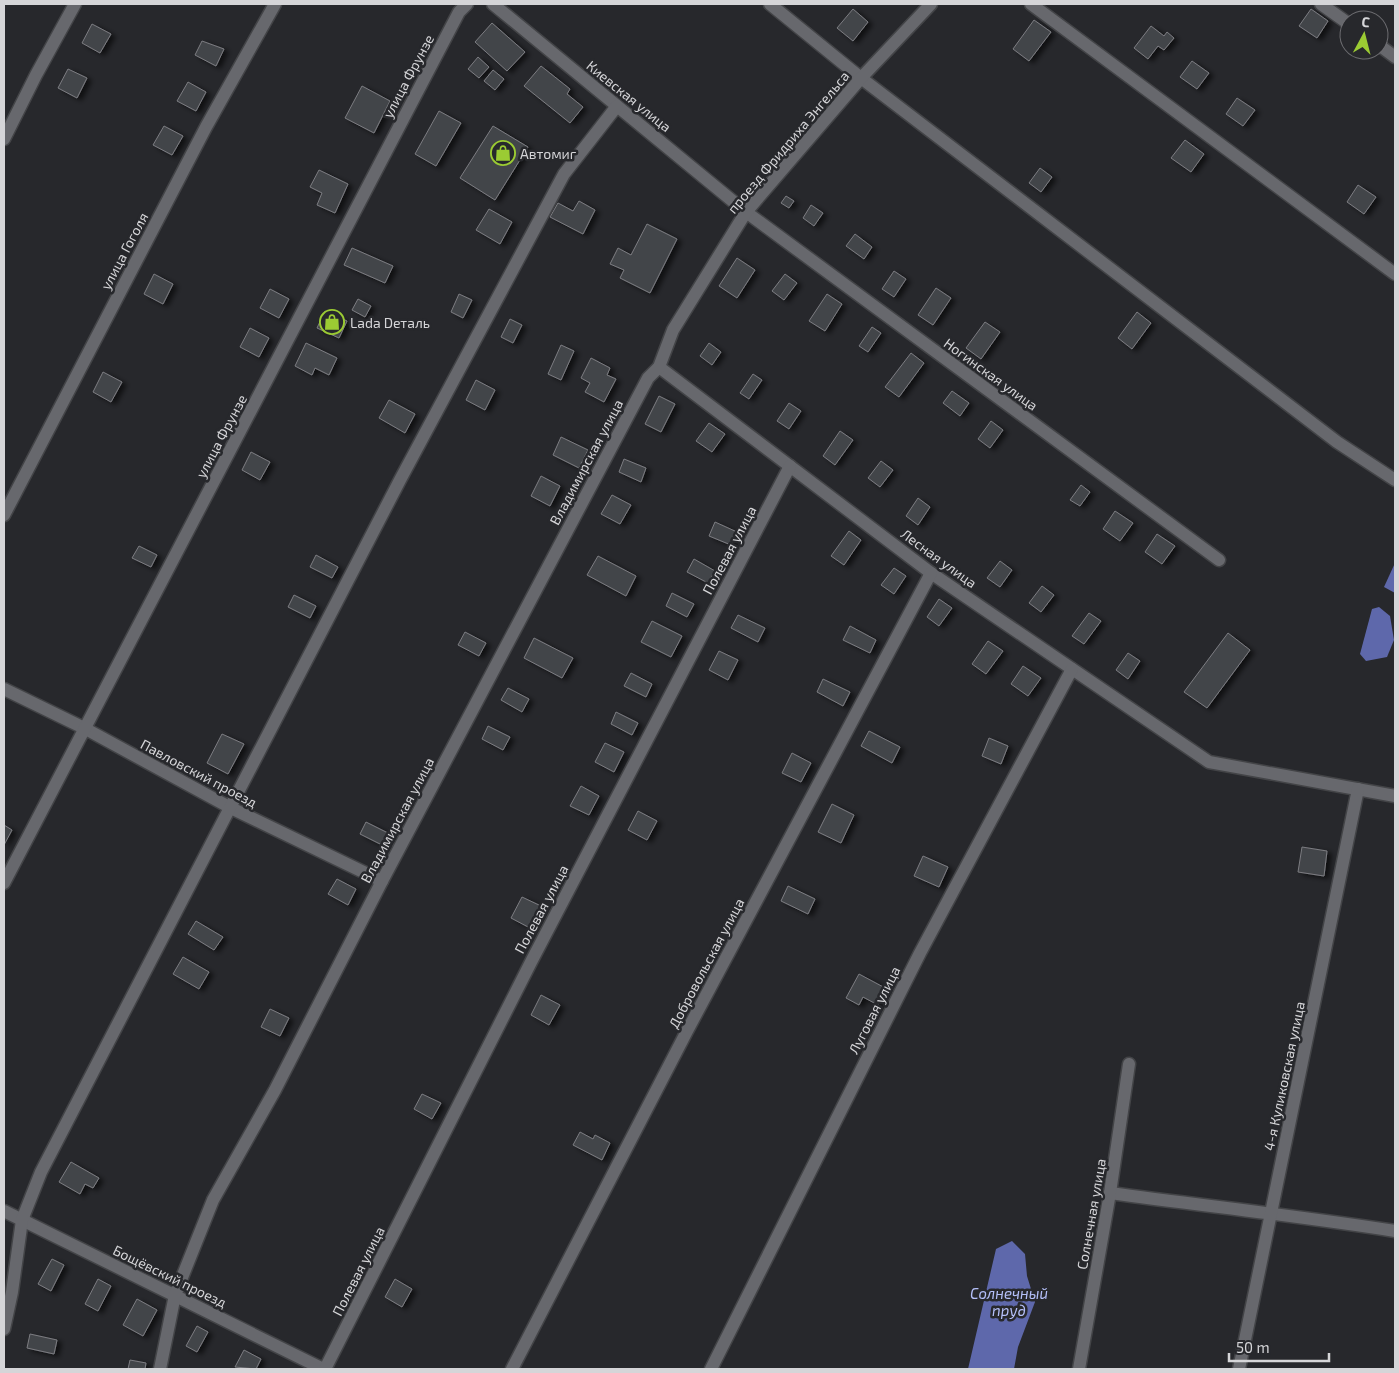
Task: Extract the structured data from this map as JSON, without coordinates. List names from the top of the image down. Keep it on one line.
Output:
{"streets":{"street":["улица Фрунзе","Киевская улица","проезд Фридриха Энгельса","улица Гоголя","Ногинская улица","Владимирская улица","Полевая улица","Лесная улица","Павловский проезд","Добровольская улица","Луговая улица","4-я Куликовская улица","Солнечная улица","Бощёвский проезд"]},"crossings":[["улица Фрунзе","Павловский проезд"],["Киевская улица","проезд Фридриха Энгельса"],["Киевская улица","Ногинская улица"],["проезд Фридриха Энгельса","Ногинская улица"],["проезд Фридриха Энгельса","Владимирская улица"],["проезд Фридриха Энгельса","Лесная улица"],["Владимирская улица","Лесная улица"],["Владимирская улица","Павловский проезд"],["Владимирская улица","Бощёвский проезд"],["Полевая улица","Лесная улица"],["Полевая улица","Бощёвский проезд"],["Лесная улица","Добровольская улица"],["Лесная улица","Луговая улица"],["Лесная улица","4-я Куликовская улица"]],"water":["Солнечный пруд"],"places":{"shop":["Автомиг","Lada Dеталь"]},"scale_bar":"50 m","north":"top"}
